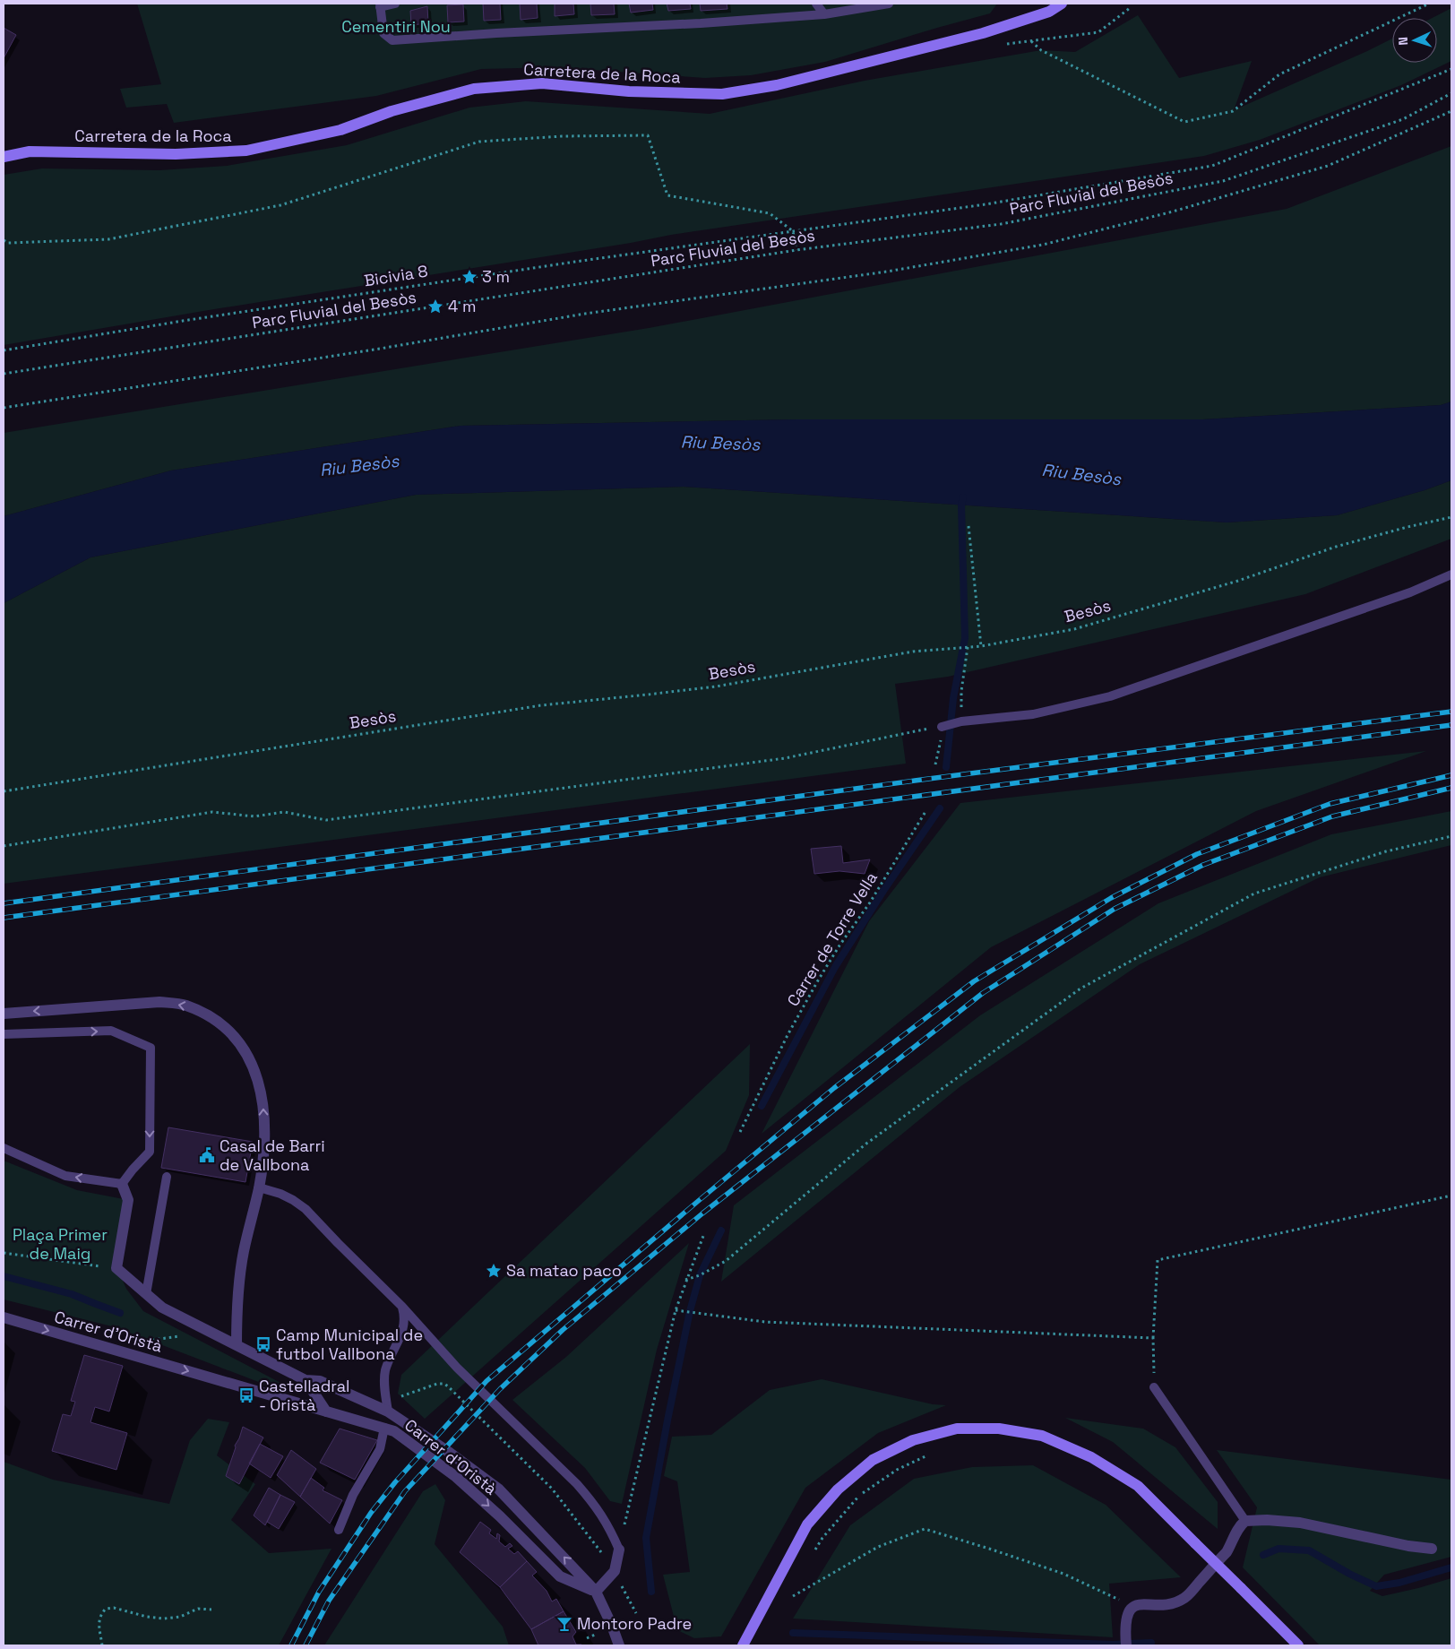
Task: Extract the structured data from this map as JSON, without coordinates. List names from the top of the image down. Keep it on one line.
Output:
{"streets":{"street":["Carretera de la Roca","Carrer d'Oristà"],"path":["Parc Fluvial del Besòs","Bicivia 8","Besòs","Carrer de Torre Vella"]},"crossings":[["Parc Fluvial del Besòs","Bicivia 8"]],"water":["Riu Besòs"],"parks":["Cementiri Nou","Plaça Primer de Maig"],"places":{"place":["3 m","4 m","Sa matao paco"],"public building":["Casal de Barri de Vallbona"],"bus stop":["Camp Municipal de futbol Vallbona","Castelladral - Oristà"],"bar":["Montoro Padre"]},"north":"left"}
